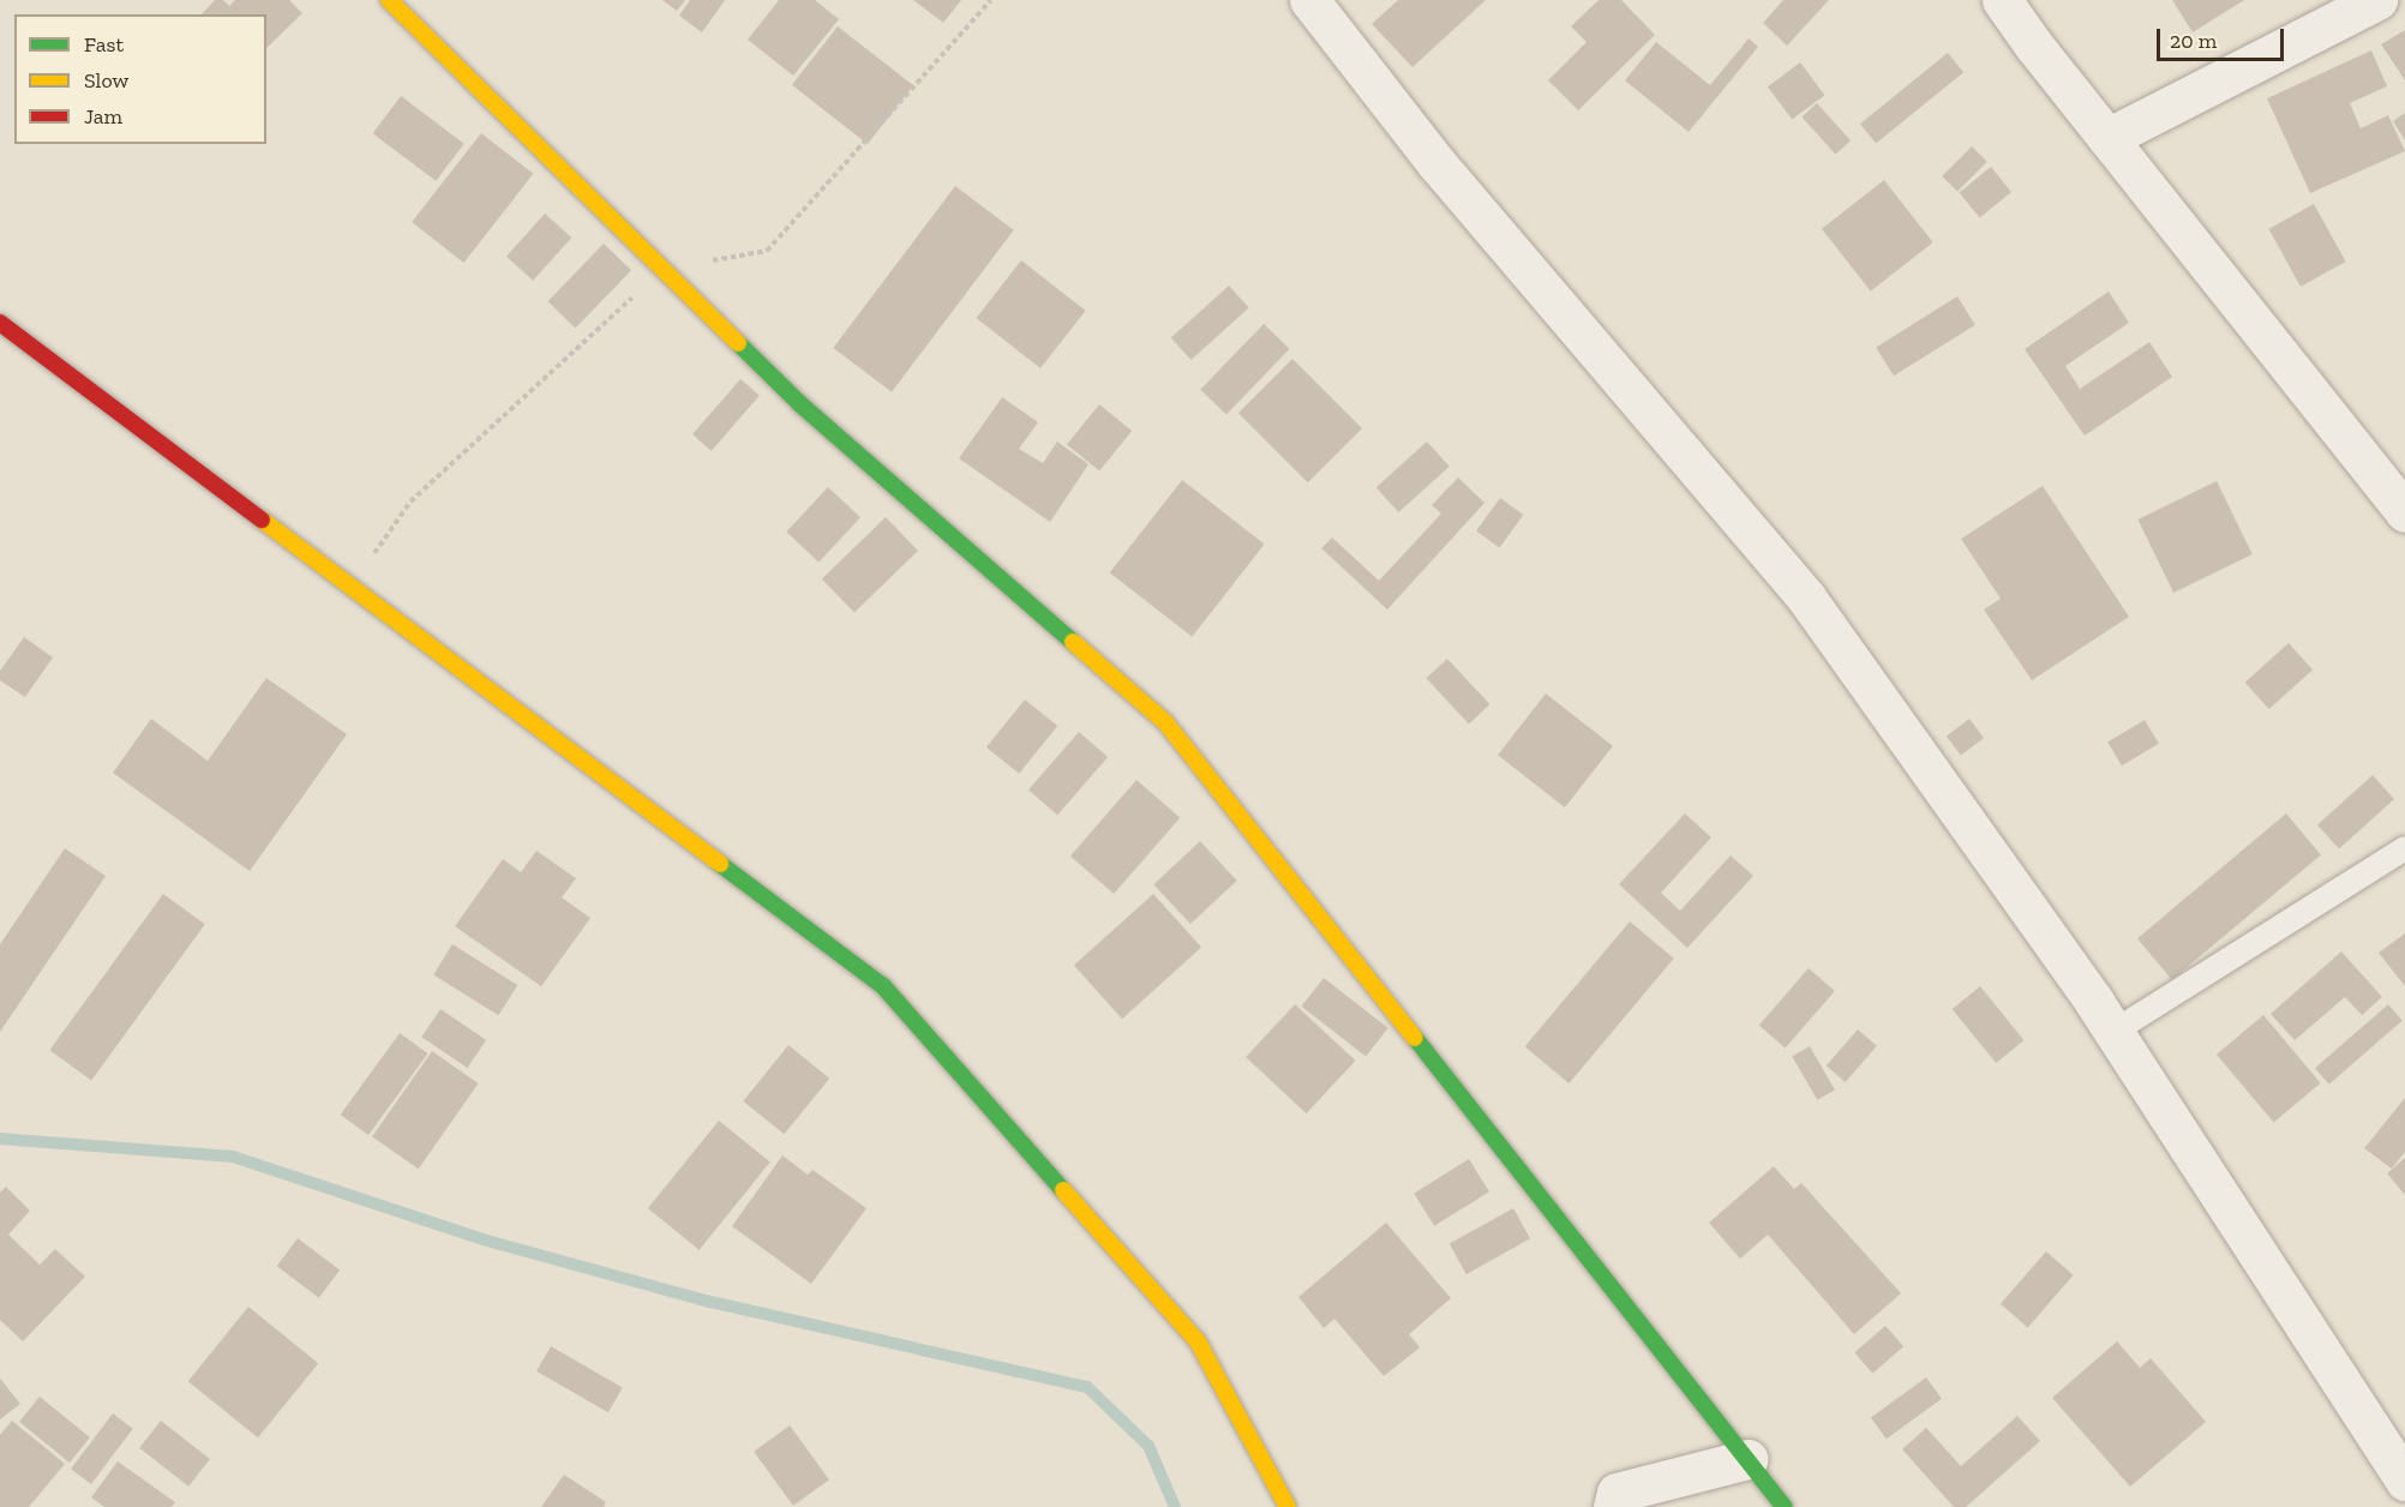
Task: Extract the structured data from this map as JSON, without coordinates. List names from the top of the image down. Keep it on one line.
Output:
{"legend":["Fast","Slow","Jam"],"scale_bar":"20 m"}
